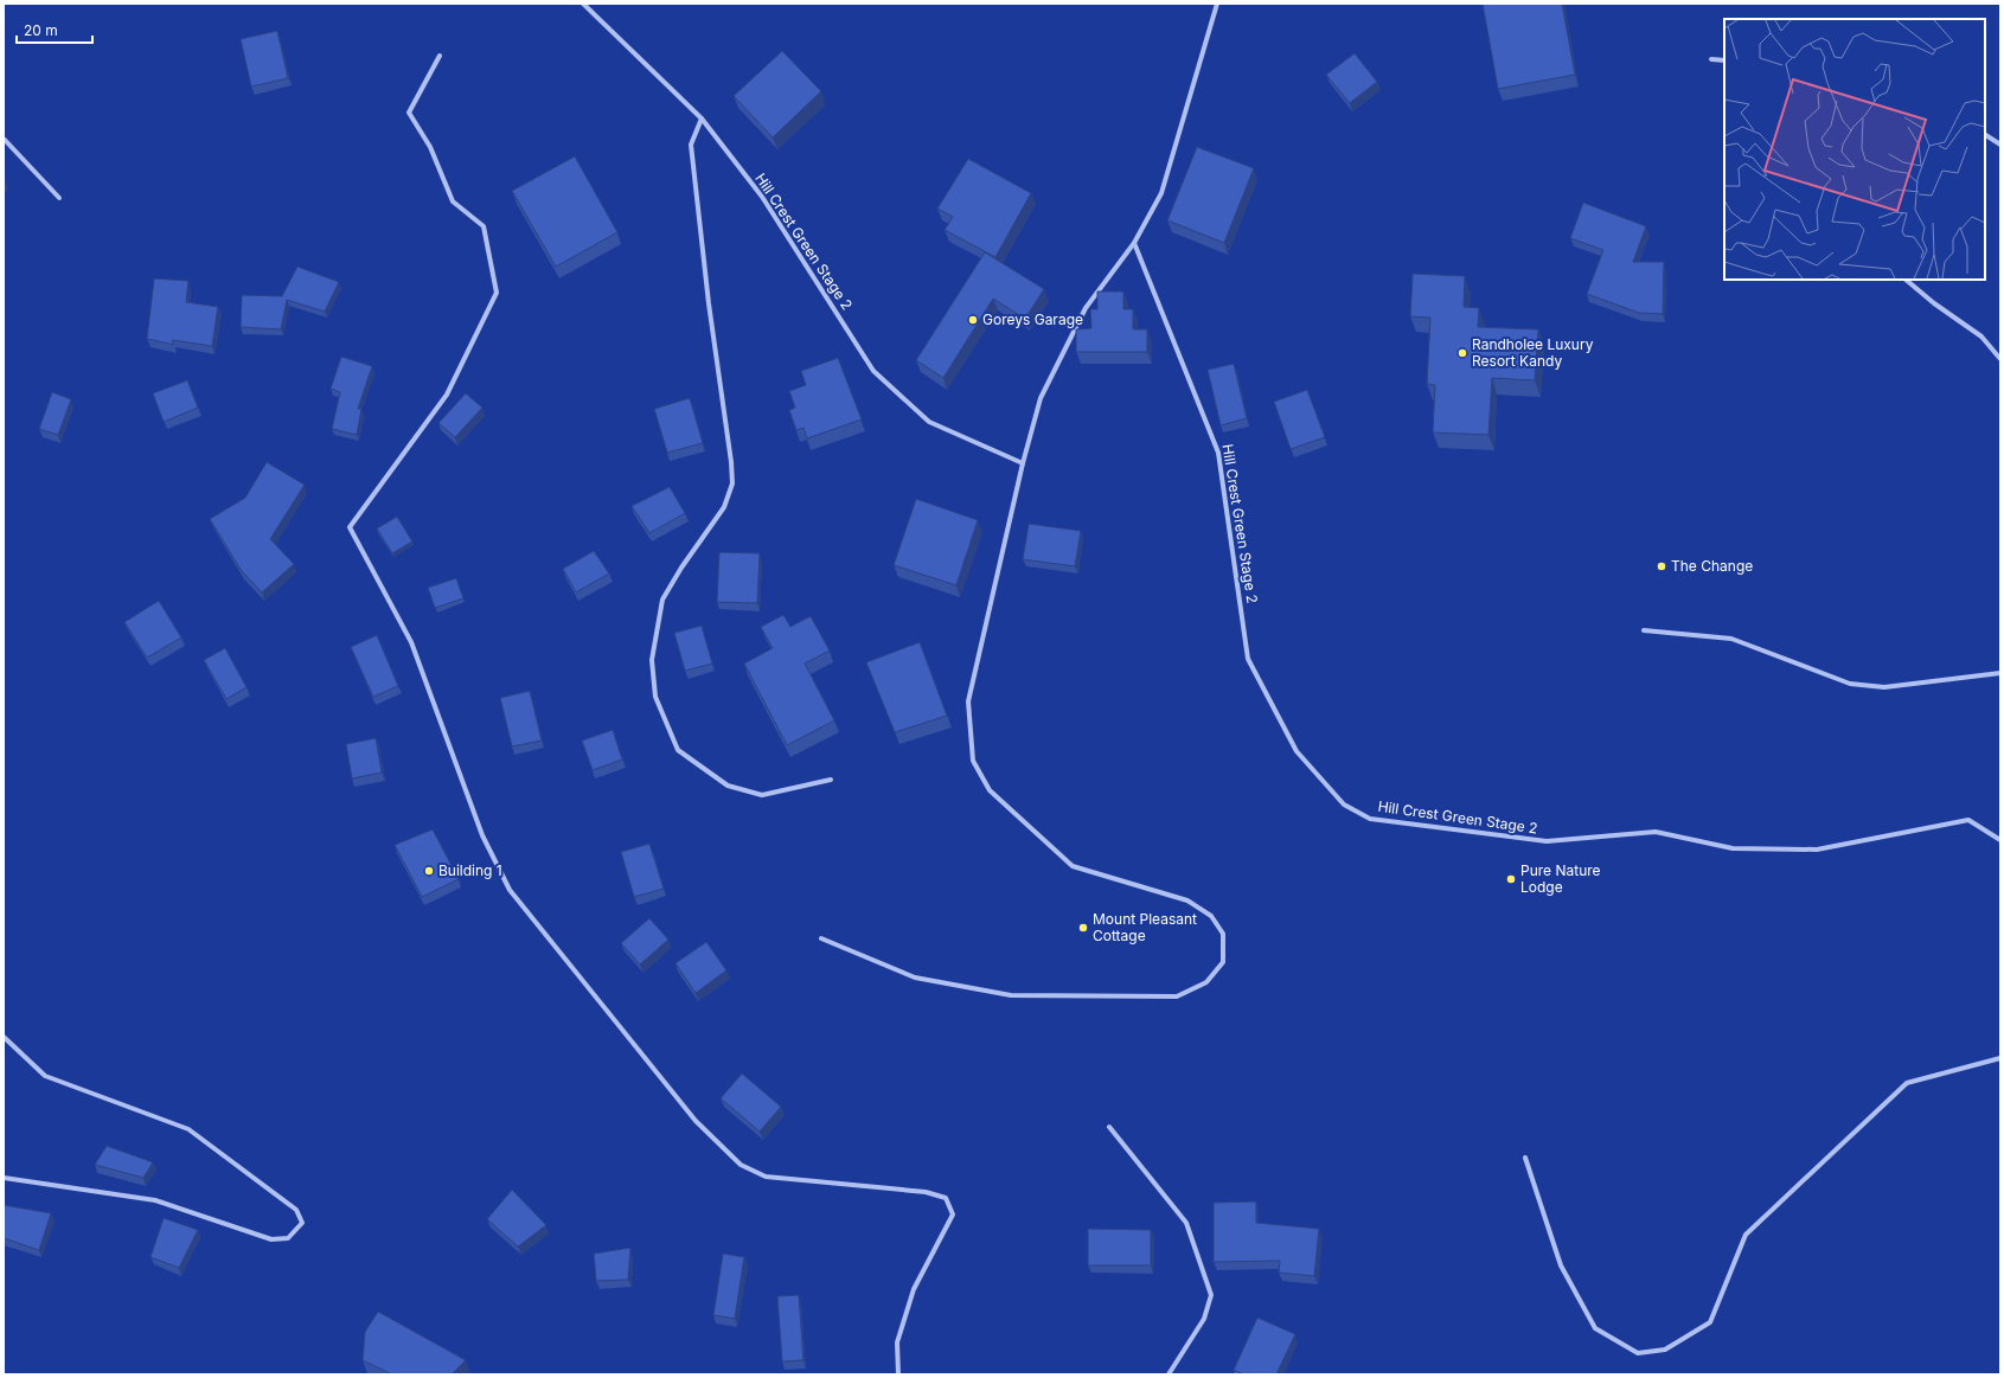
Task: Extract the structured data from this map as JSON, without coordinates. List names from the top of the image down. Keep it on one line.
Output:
{"streets":{"street":["Hill Crest Green Stage 2"]},"places":["Goreys Garage","Randholee Luxury Resort Kandy","The Change","Building 1","Pure Nature Lodge","Mount Pleasant Cottage"],"scale_bar":"20 m"}
